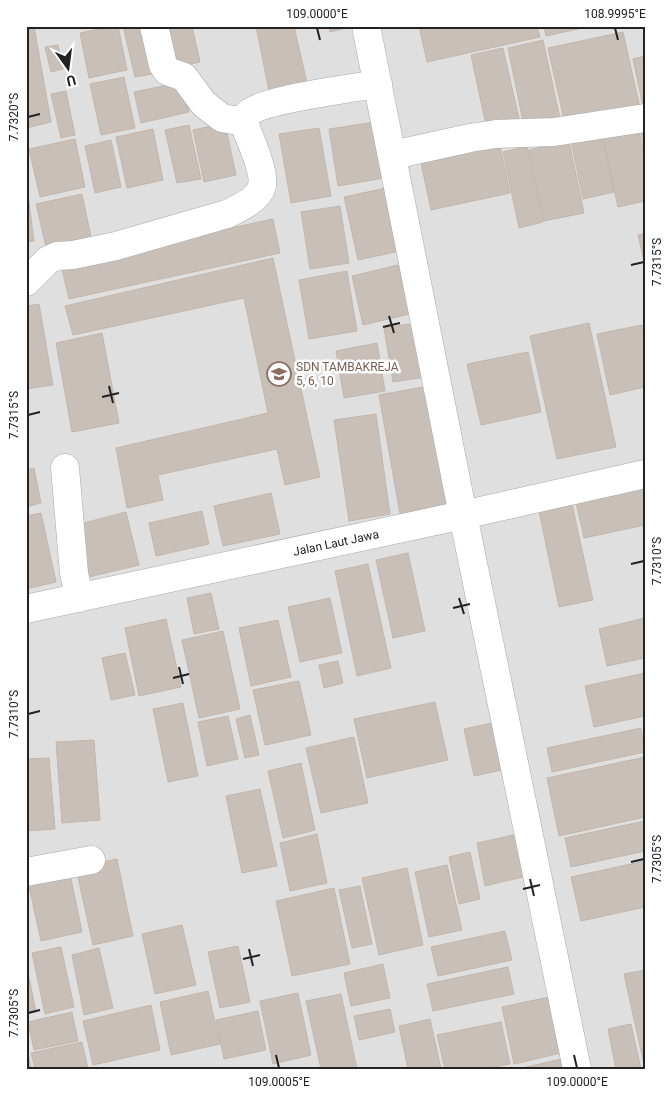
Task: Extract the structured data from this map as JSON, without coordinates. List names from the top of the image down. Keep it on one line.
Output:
{"streets":{"street":["Jalan Laut Jawa"]},"places":{"school or university":["SDN TAMBAKREJA 5, 6, 10"]},"north":"bottom","coordinates":["109.0000°E","108.9995°E","7.7320°S","7.7315°S","7.7310°S","7.7305°S","109.0005°E"]}
